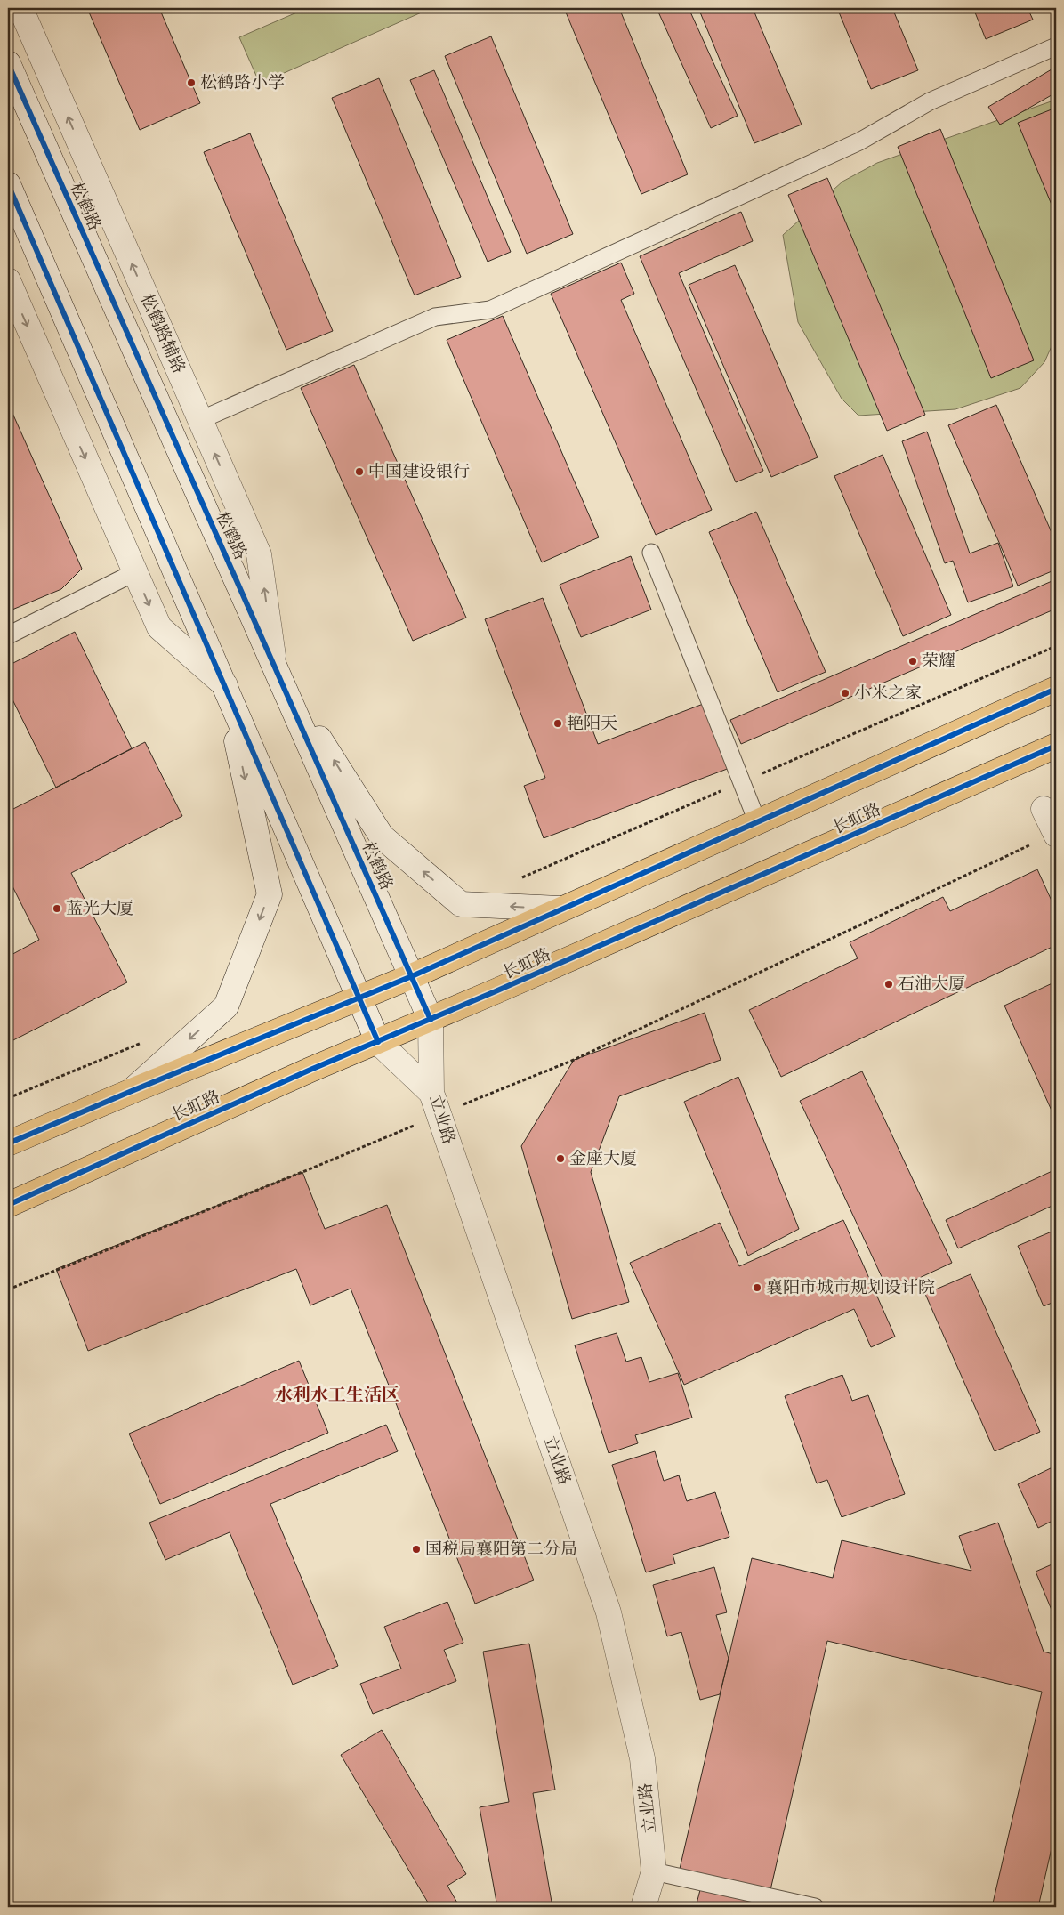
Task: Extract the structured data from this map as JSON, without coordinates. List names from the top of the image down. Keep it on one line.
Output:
{"streets":{"highway":["长虹路"],"main road":["松鹤路","松鹤路辅路","立业路"]},"crossings":[["松鹤路","松鹤路辅路"],["松鹤路","长虹路"],["松鹤路","立业路"],["长虹路","立业路"]],"districts":["水利水工生活区"],"places":["松鹤路小学","中国建设银行","荣耀","小米之家","艳阳天","蓝光大厦","石油大厦","金座大厦","襄阳市城市规划设计院","国税局襄阳第二分局"]}
